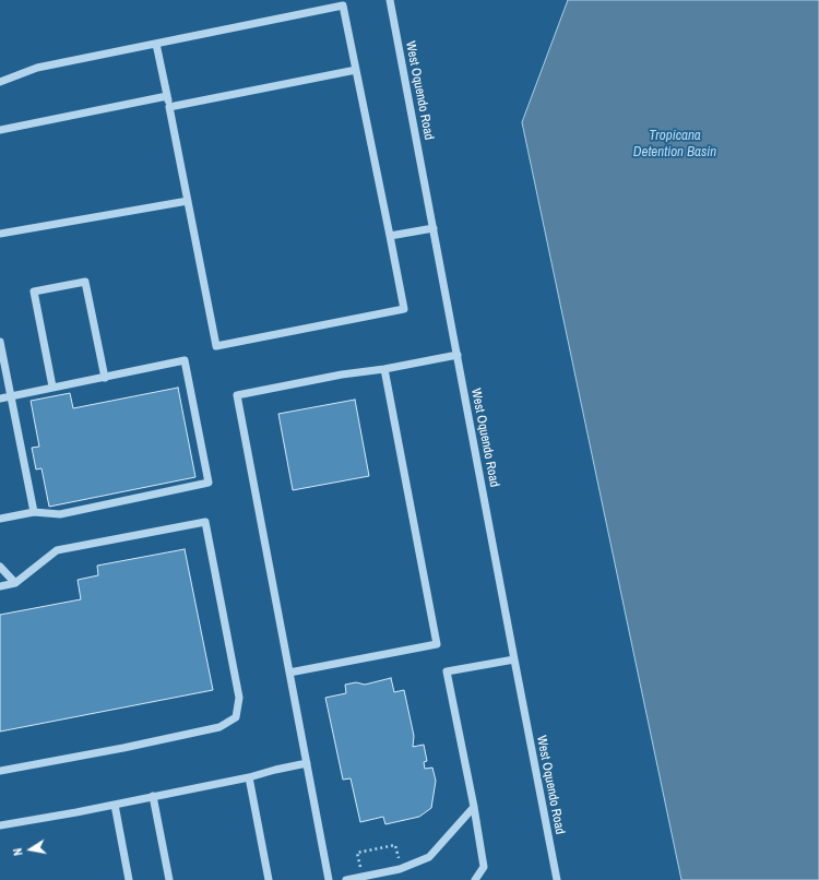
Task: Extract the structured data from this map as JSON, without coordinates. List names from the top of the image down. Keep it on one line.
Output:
{"streets":{"street":["West Oquendo Road"]},"water":["Tropicana Detention Basin"],"north":"left"}
